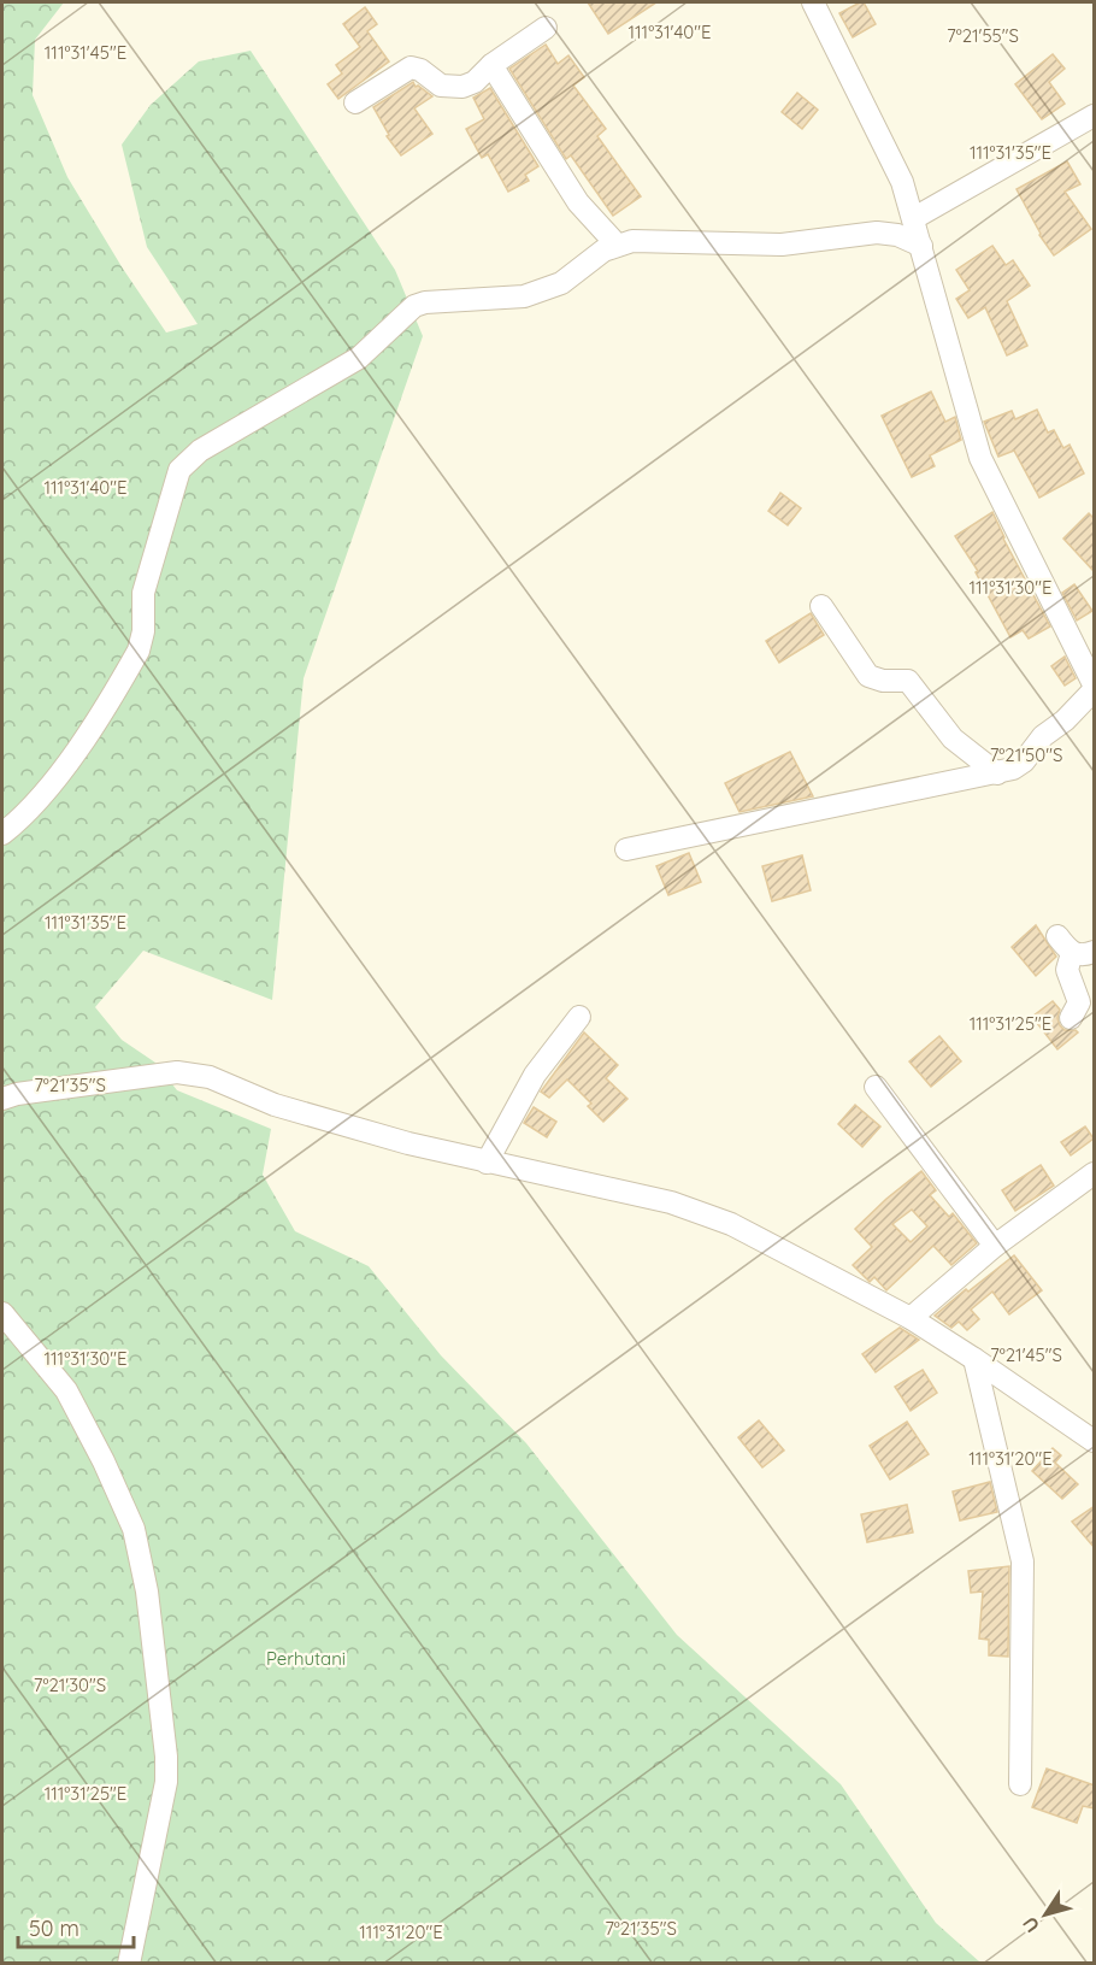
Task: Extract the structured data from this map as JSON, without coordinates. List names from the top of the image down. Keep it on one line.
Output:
{"parks":["Perhutani"],"scale_bar":"50 m","north":"bottom left","coordinates":["111°31'40\"E","7°21'55\"S","111°31'45\"E","111°31'35\"E","111°31'30\"E","7°21'50\"S","111°31'25\"E","7°21'35\"S","7°21'45\"S","111°31'20\"E","7°21'30\"S"]}
